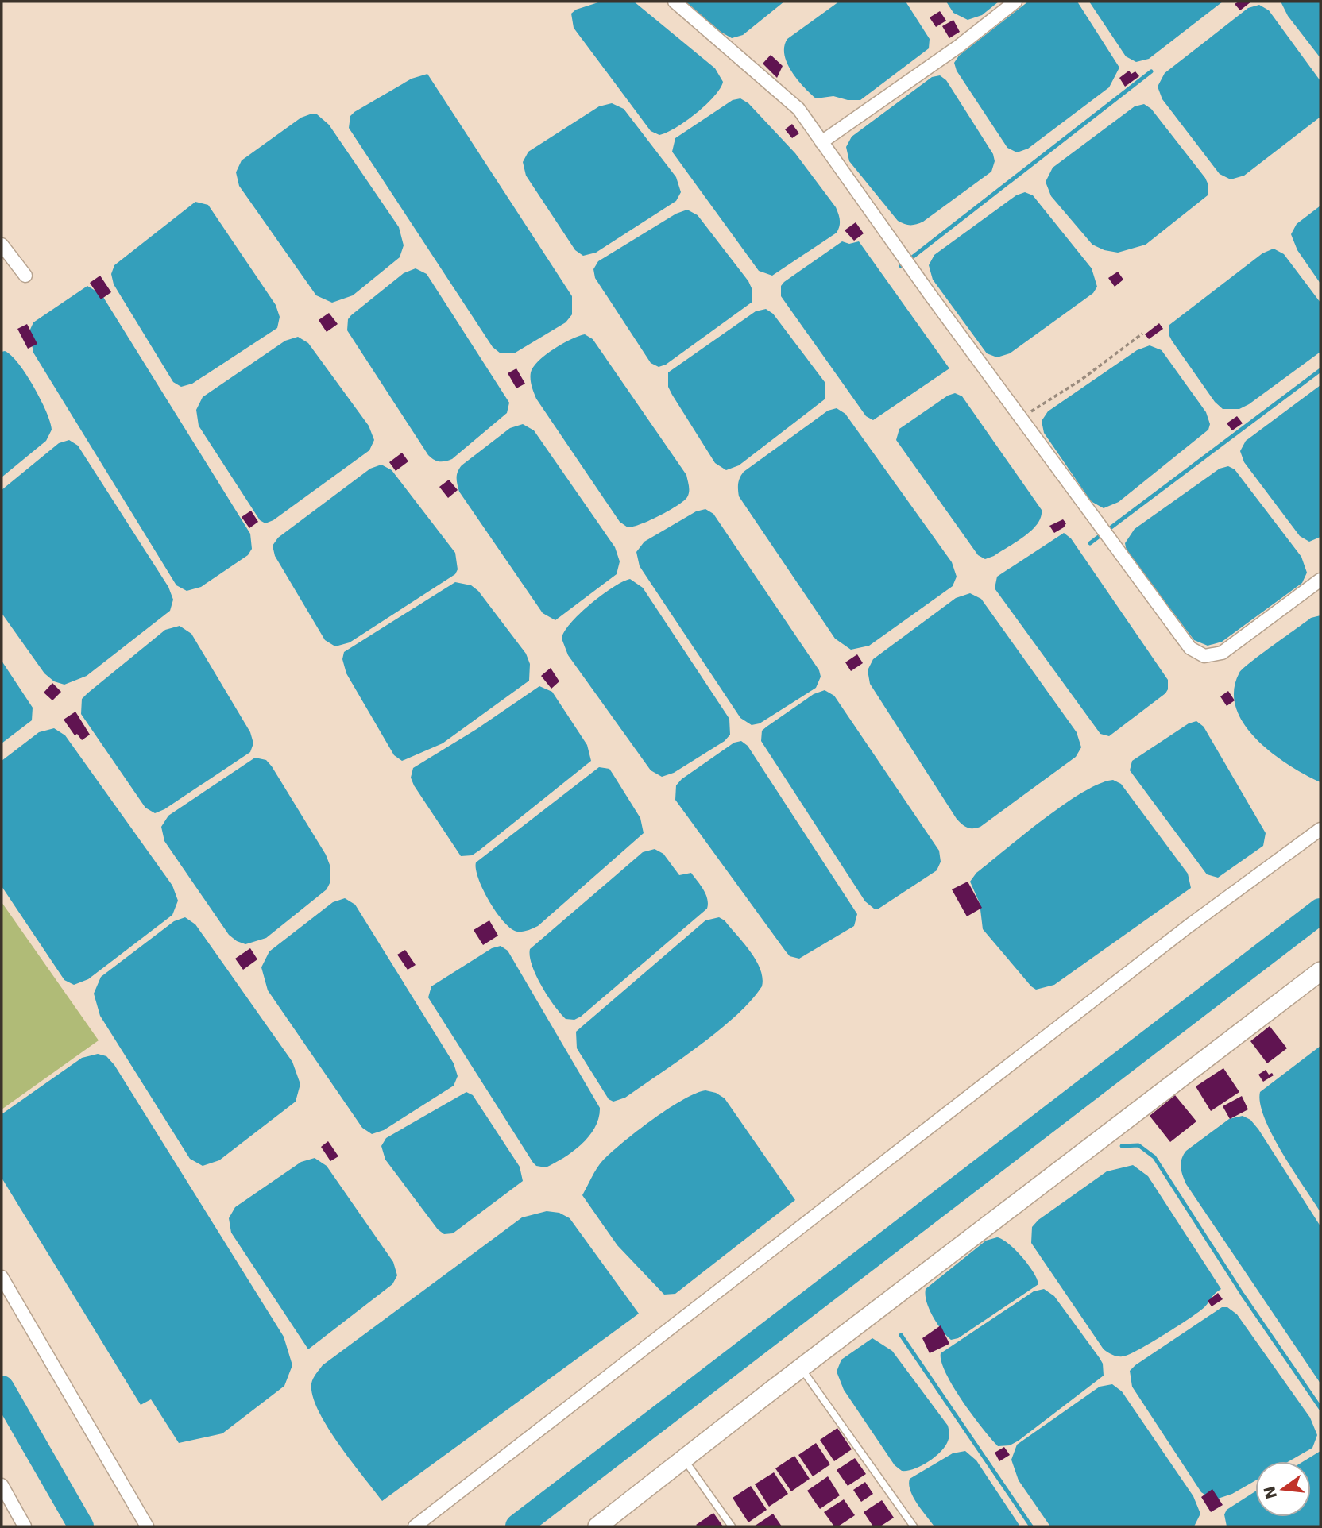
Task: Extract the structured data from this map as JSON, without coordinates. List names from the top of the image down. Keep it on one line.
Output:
{"north":"left"}
